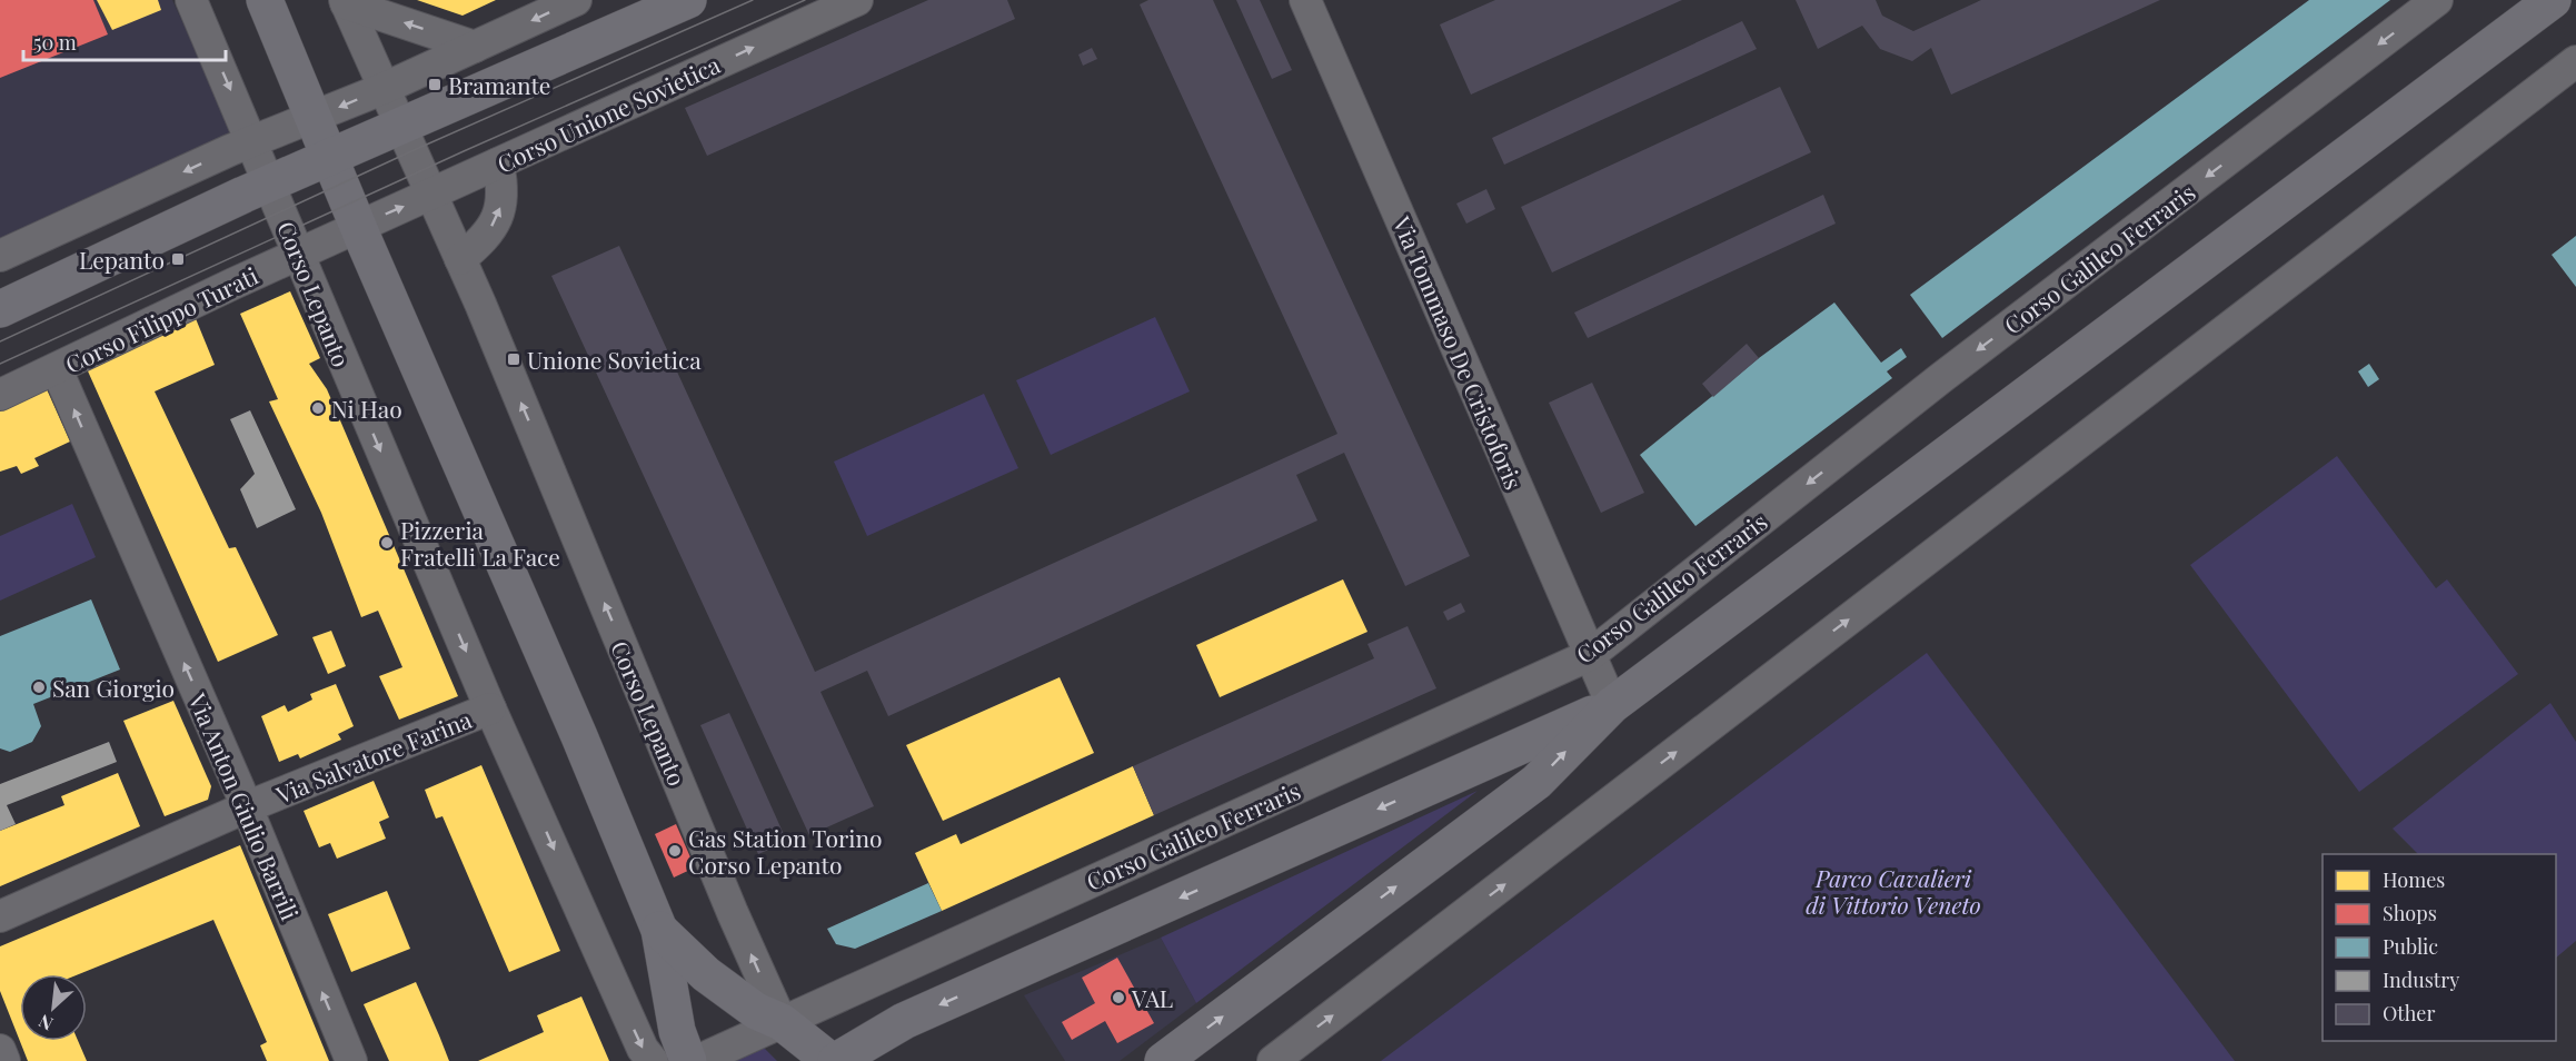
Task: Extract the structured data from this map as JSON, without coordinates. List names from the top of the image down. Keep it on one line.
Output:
{"streets":{"street":["Corso Unione Sovietica","Corso Galileo Ferraris","Corso Lepanto","Corso Filippo Turati","Via Tommaso De Cristoforis","Via Salvatore Farina","Via Anton Giulio Barrili"]},"crossings":[["Corso Unione Sovietica","Corso Lepanto"],["Corso Unione Sovietica","Corso Filippo Turati"],["Corso Galileo Ferraris","Corso Lepanto"],["Corso Galileo Ferraris","Via Tommaso De Cristoforis"],["Corso Lepanto","Corso Filippo Turati"],["Corso Lepanto","Via Salvatore Farina"],["Corso Filippo Turati","Via Anton Giulio Barrili"],["Via Salvatore Farina","Via Anton Giulio Barrili"]],"one_way":["Via Anton Giulio Barrili"],"parks":["Parco Cavalieri di Vittorio Veneto"],"places":{"transit":["Bramante","Lepanto","Unione Sovietica"],"other":["Ni Hao","Pizzeria Fratelli La Face","San Giorgio","Gas Station Torino Corso Lepanto","VAL"]},"legend":["Homes","Shops","Public","Industry","Other"],"scale_bar":"50 m","north":"bottom left"}
